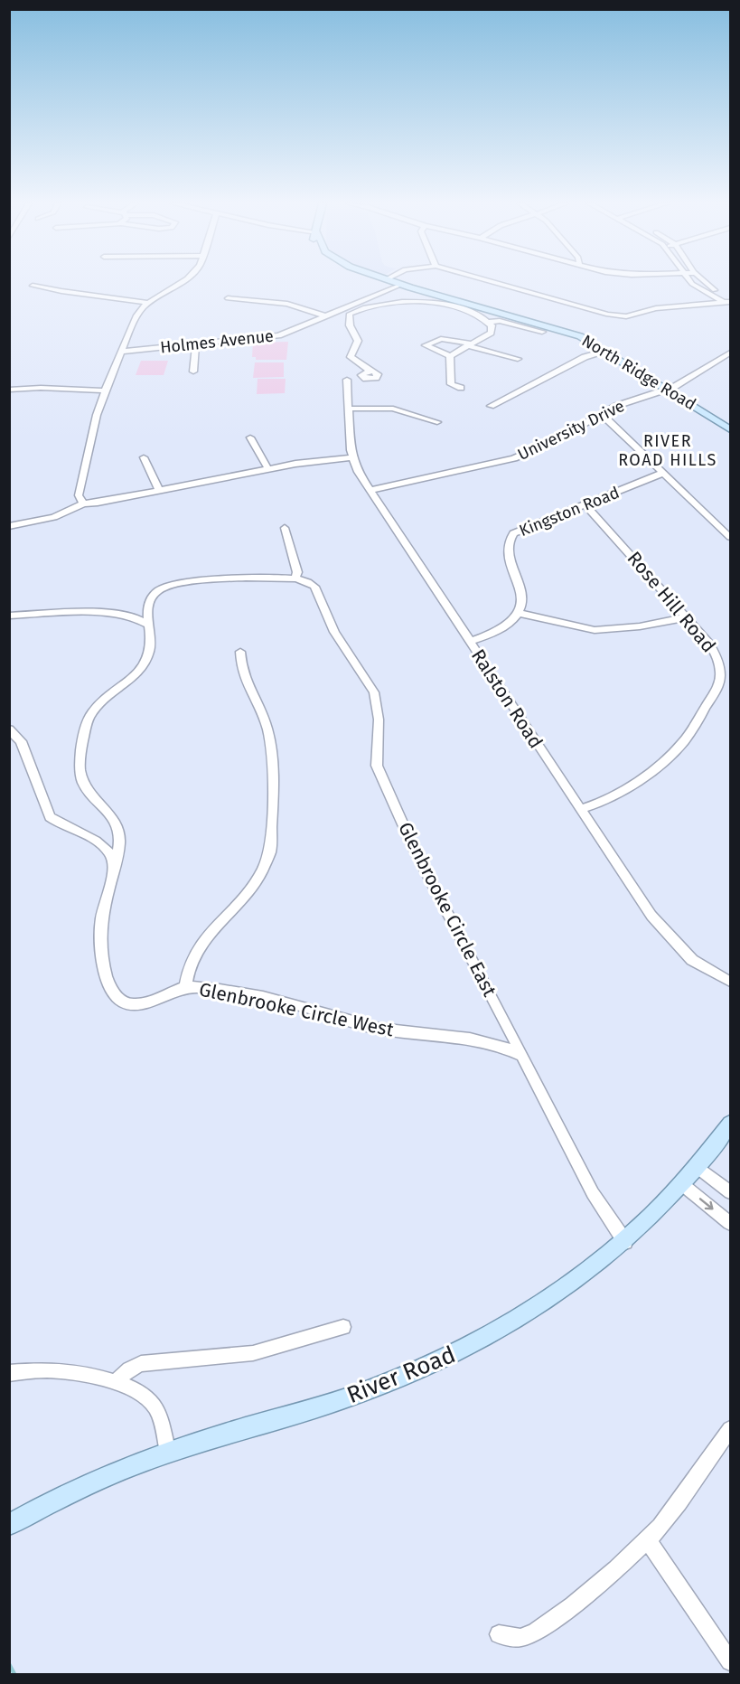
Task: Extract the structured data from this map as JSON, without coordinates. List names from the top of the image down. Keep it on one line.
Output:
{"streets":{"main road":["North Ridge Road","River Road"],"street":["Holmes Avenue","University Drive","Kingston Road","Rose Hill Road","Ralston Road","Glenbrooke Circle East","Glenbrooke Circle West"]},"crossings":[["Holmes Avenue","North Ridge Road"],["North Ridge Road","University Drive"],["University Drive","Ralston Road"],["Kingston Road","Rose Hill Road"],["Rose Hill Road","Ralston Road"],["Glenbrooke Circle East","Glenbrooke Circle West"],["Glenbrooke Circle East","River Road"]],"districts":["RIVER ROAD HILLS"]}
